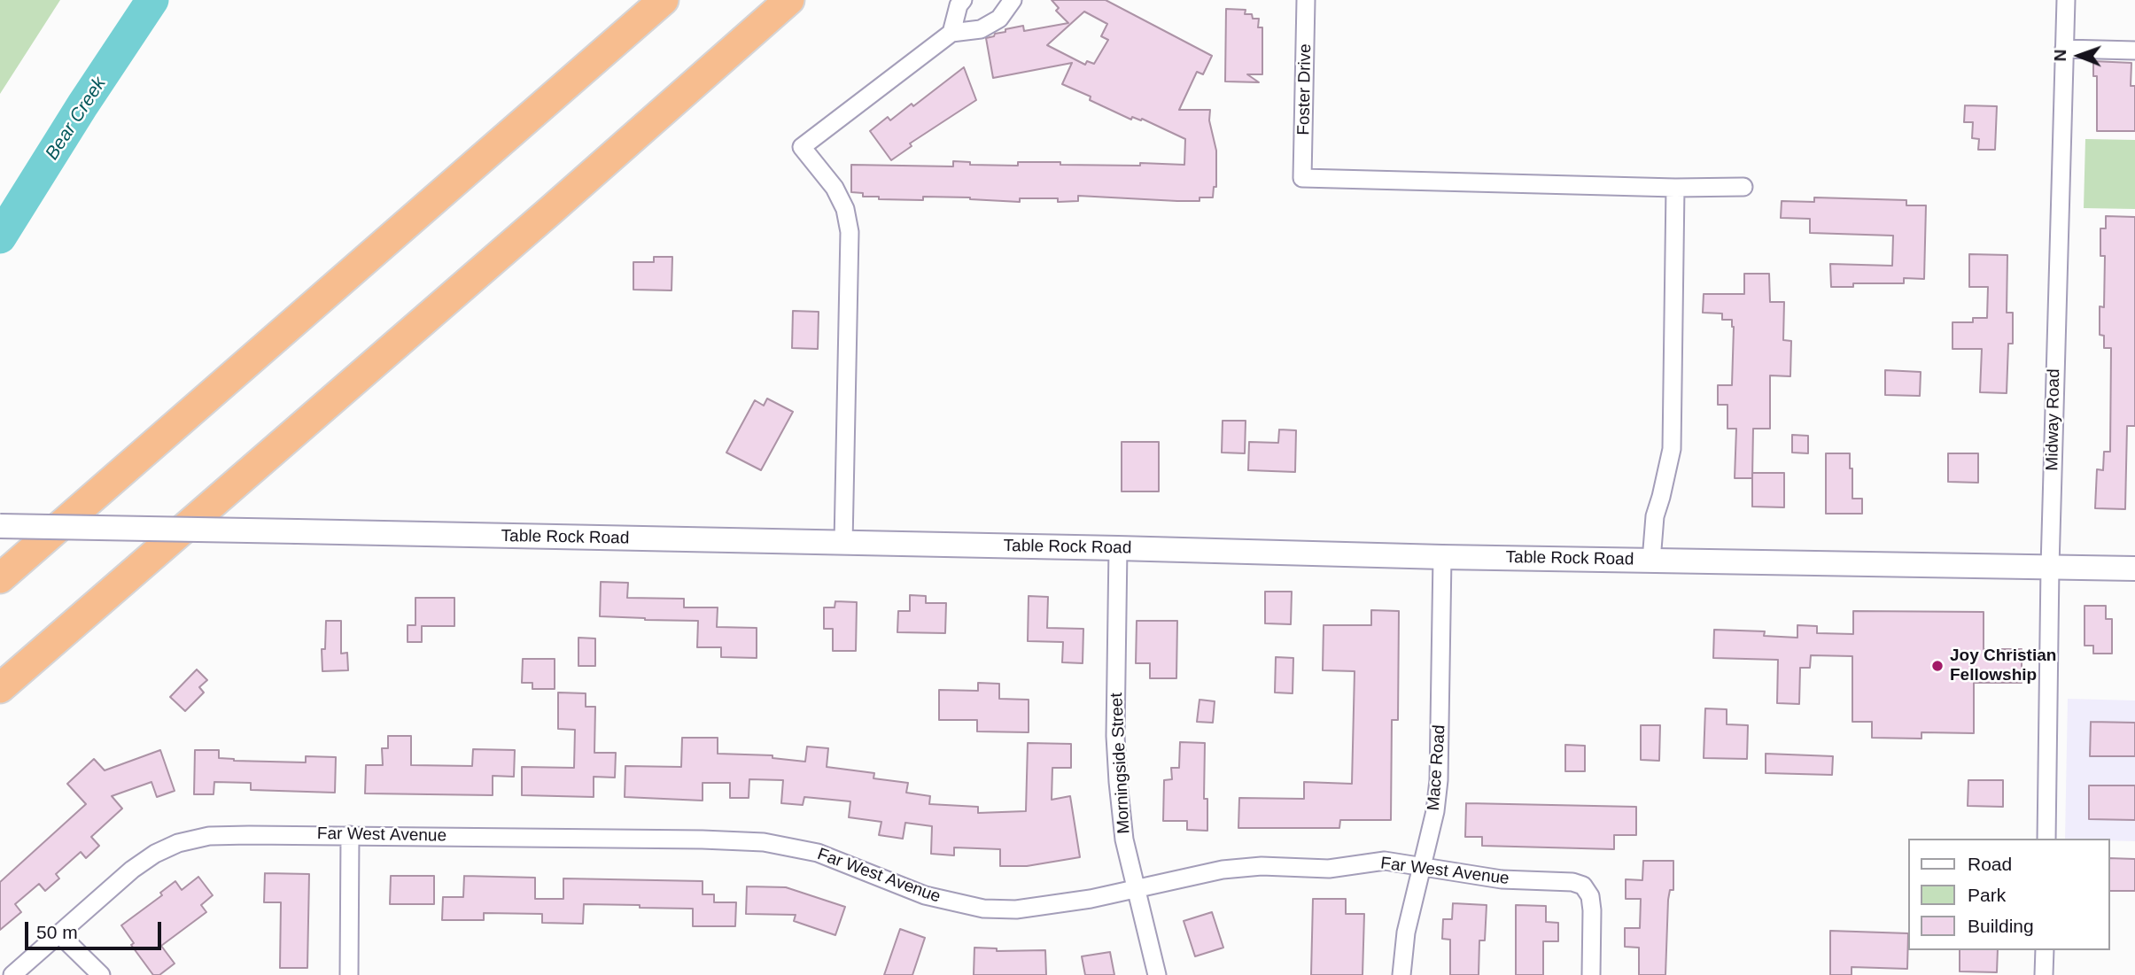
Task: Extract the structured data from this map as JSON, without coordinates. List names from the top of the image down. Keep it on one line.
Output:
{"streets":{"main road":["Table Rock Road"],"street":["Foster Drive","Midway Road","Morningside Street","Mace Road","Far West Avenue"]},"crossings":[["Midway Road","Table Rock Road"],["Table Rock Road","Morningside Street"],["Table Rock Road","Mace Road"],["Morningside Street","Far West Avenue"],["Mace Road","Far West Avenue"]],"water":["Bear Creek"],"places":["Joy Christian Fellowship"],"legend":["Road","Park","Building"],"scale_bar":"50 m","north":"left"}
